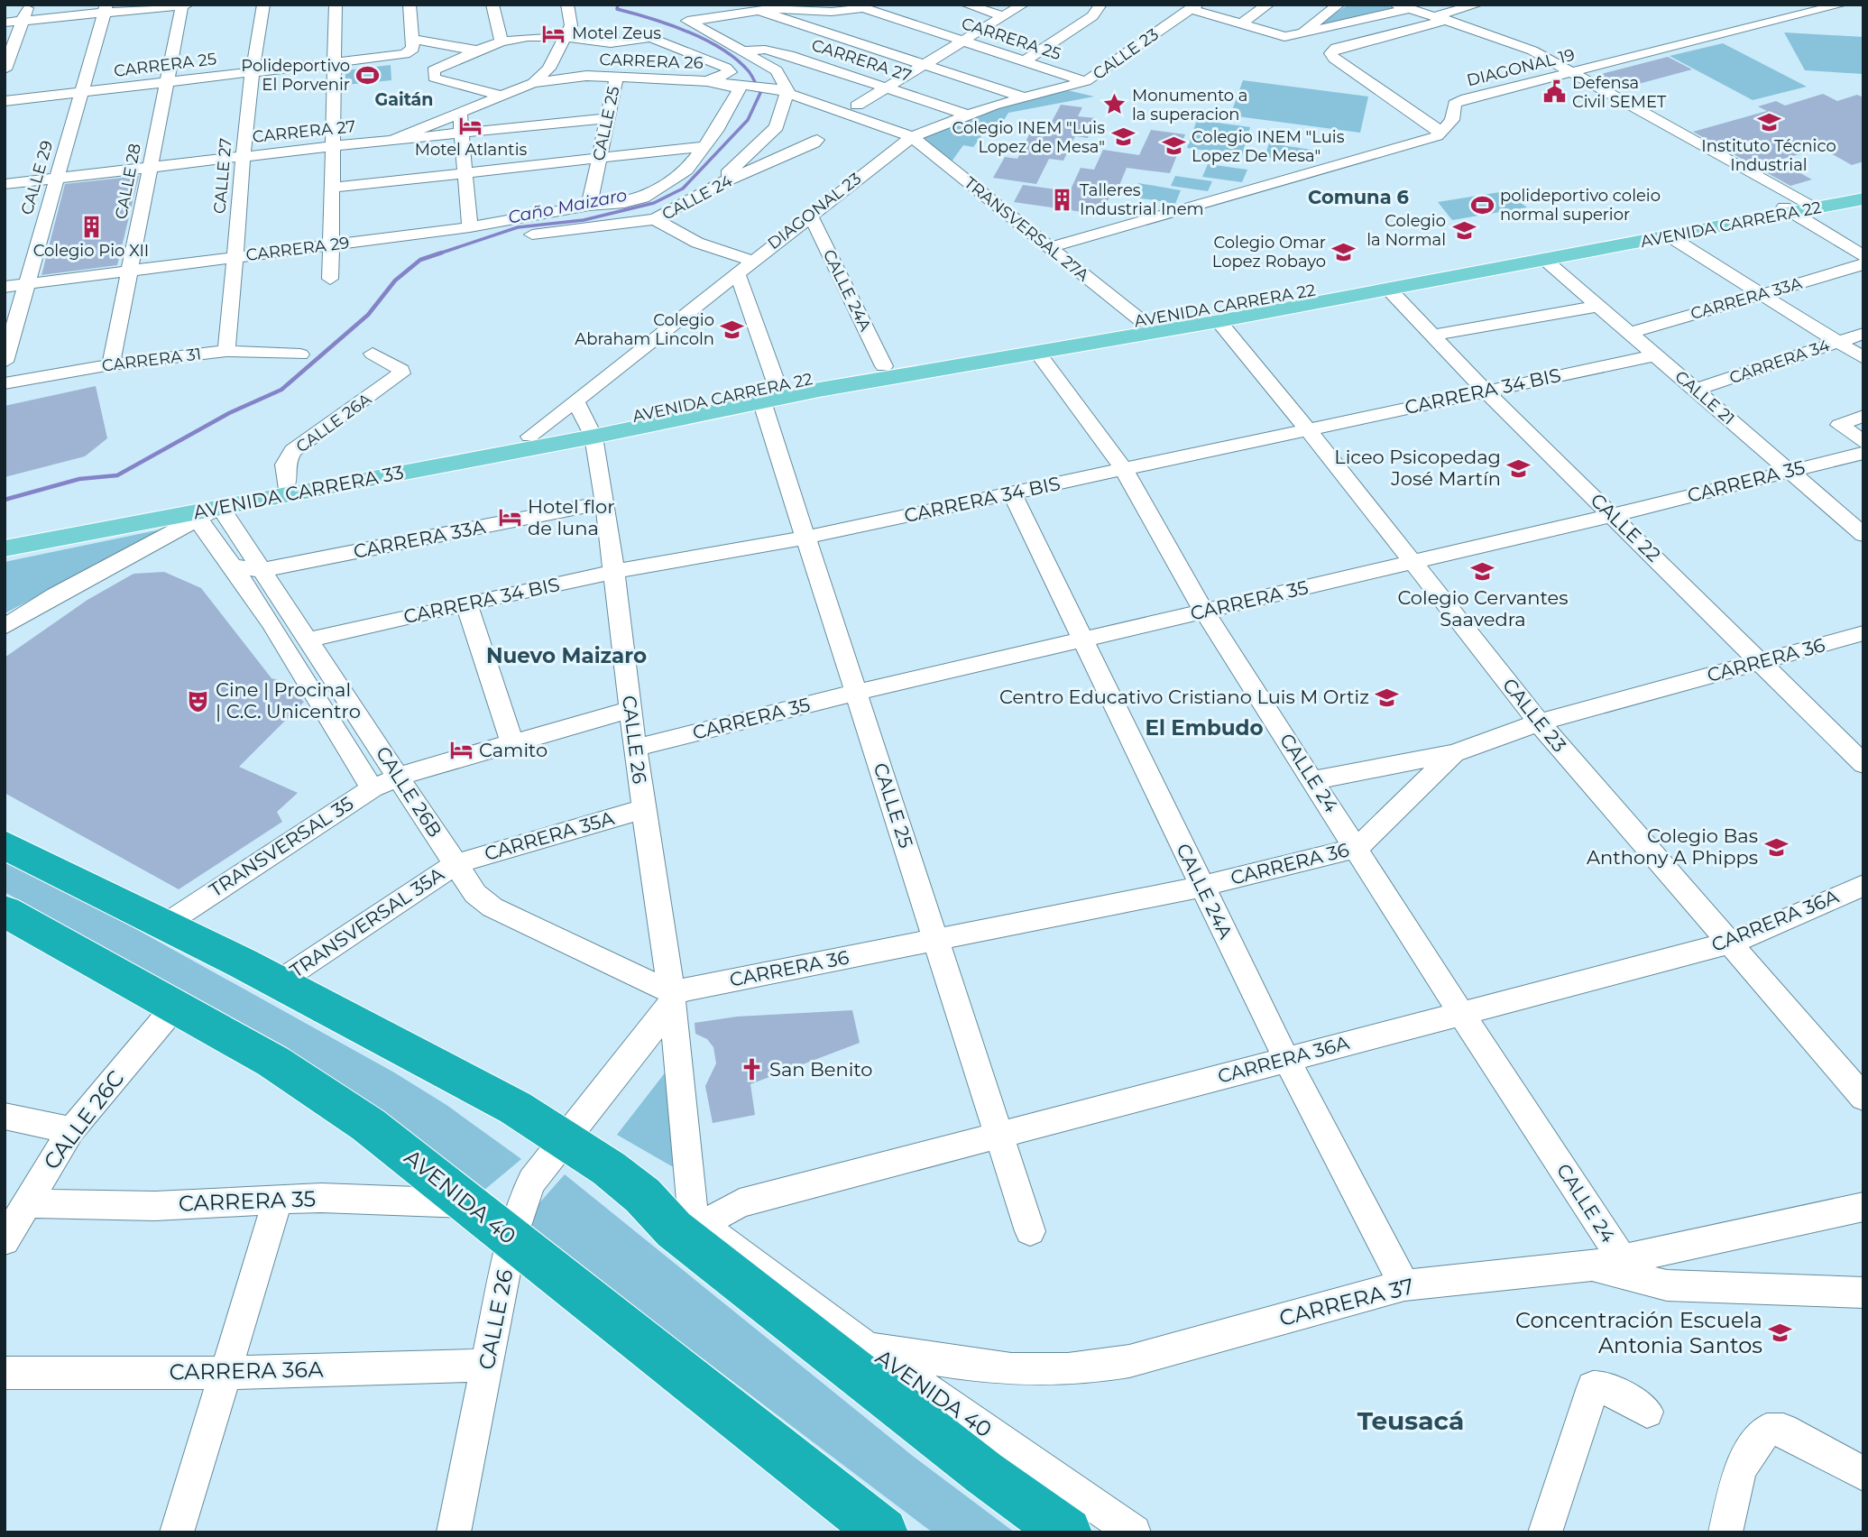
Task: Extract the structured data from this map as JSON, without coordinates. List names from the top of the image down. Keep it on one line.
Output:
{"streets":{"highway":["AVENIDA 40"],"main road":["AVENIDA CARRERA 22","AVENIDA CARRERA 33"],"street":["CARRERA 25","CALLE 23","CARRERA 27","CARRERA 26","DIAGONAL 19","CALLE 25","CALLE 27","CALLE 29","CALLE 28","CALLE 24","DIAGONAL 23","TRANSVERSAL 27A","CARRERA 29","CALLE 24A","CARRERA 33A","CARRERA 31","CARRERA 34","CARRERA 34 BIS","CALLE 21","CALLE 26A","CARRERA 35","CALLE 22","CARRERA 36","CALLE 26","CALLE 26B","CARRERA 35A","TRANSVERSAL 35","CARRERA 36A","TRANSVERSAL 35A","CALLE 26C","CARRERA 37"]},"crossings":[["CARRERA 25","CALLE 23"],["CARRERA 25","CALLE 27"],["CARRERA 25","CALLE 29"],["CARRERA 25","CALLE 28"],["CARRERA 25","DIAGONAL 23"],["CALLE 23","DIAGONAL 23"],["CALLE 23","AVENIDA CARRERA 22"],["CALLE 23","CARRERA 34 BIS"],["CALLE 23","CARRERA 35"],["CALLE 23","CARRERA 36"],["CALLE 23","CARRERA 36A"],["CARRERA 27","CARRERA 26"],["CARRERA 27","CALLE 25"],["CARRERA 27","CALLE 27"],["CARRERA 27","CALLE 29"],["CARRERA 27","CALLE 28"],["CARRERA 27","DIAGONAL 23"],["CARRERA 26","CALLE 25"],["CALLE 25","CALLE 24"],["CALLE 25","AVENIDA CARRERA 22"],["CALLE 25","CARRERA 29"],["CALLE 25","CARRERA 34 BIS"],["CALLE 25","CARRERA 35"],["CALLE 25","CARRERA 36"],["CALLE 25","CARRERA 36A"],["CALLE 27","CARRERA 29"],["CALLE 27","CARRERA 31"],["CALLE 29","CARRERA 29"],["CALLE 28","CARRERA 29"],["CALLE 28","CARRERA 31"],["CALLE 24","AVENIDA CARRERA 22"],["CALLE 24","CARRERA 29"],["CALLE 24","CARRERA 34 BIS"],["CALLE 24","CARRERA 35"],["CALLE 24","CARRERA 36"],["CALLE 24","CARRERA 36A"],["CALLE 24","CARRERA 37"],["DIAGONAL 23","TRANSVERSAL 27A"],["DIAGONAL 23","CALLE 24A"],["DIAGONAL 23","AVENIDA CARRERA 33"],["AVENIDA CARRERA 22","TRANSVERSAL 27A"],["AVENIDA CARRERA 22","CALLE 24A"],["AVENIDA CARRERA 22","CALLE 21"],["AVENIDA CARRERA 22","AVENIDA CARRERA 33"],["AVENIDA CARRERA 22","CALLE 22"],["AVENIDA CARRERA 22","CALLE 26"],["CALLE 24A","CARRERA 34 BIS"],["CALLE 24A","CARRERA 35"],["CALLE 24A","CARRERA 36"],["CALLE 24A","CARRERA 36A"],["CALLE 24A","CARRERA 37"],["CARRERA 33A","CALLE 21"],["CARRERA 33A","CALLE 26"],["CARRERA 33A","CALLE 26B"],["CARRERA 34","CALLE 21"],["CARRERA 34 BIS","CALLE 21"],["CARRERA 34 BIS","CALLE 22"],["CARRERA 34 BIS","CALLE 26"],["CARRERA 34 BIS","CALLE 26B"],["CALLE 21","CARRERA 35"],["CALLE 26A","AVENIDA CARRERA 33"],["CARRERA 35","CALLE 22"],["CARRERA 35","CALLE 26"],["CARRERA 35","CALLE 26C"],["CARRERA 35","AVENIDA 40"],["AVENIDA CARRERA 33","CALLE 26"],["AVENIDA CARRERA 33","CALLE 26B"],["CALLE 22","CARRERA 36"],["CARRERA 36","CALLE 26"],["CARRERA 36","CALLE 26B"],["CALLE 26","CALLE 26B"],["CALLE 26","CARRERA 35A"],["CALLE 26","CARRERA 36A"],["CALLE 26","AVENIDA 40"],["CALLE 26B","CARRERA 35A"],["CALLE 26B","TRANSVERSAL 35"],["CALLE 26B","TRANSVERSAL 35A"],["CARRERA 35A","TRANSVERSAL 35A"],["TRANSVERSAL 35","AVENIDA 40"],["CARRERA 36A","AVENIDA 40"],["TRANSVERSAL 35A","AVENIDA 40"],["CALLE 26C","AVENIDA 40"],["AVENIDA 40","CARRERA 37"]],"districts":["Gaitán","Comuna 6","Nuevo Maizaro","El Embudo","Teusacá"],"water":["Caño Maizaro"],"places":{"hotel":["Motel Zeus","Motel Atlantis","Hotel flor de luna","Camito"],"sports":["Polideportivo El Porvenir","polideportivo coleio normal superior"],"public building":["Defensa Civil SEMET"],"place":["Monumento a la superacion"],"school or university":["Instituto Técnico Industrial","Colegio INEM \"Luis Lopez de Mesa\"","Colegio INEM \"Luis Lopez De Mesa\"","Colegio la Normal","Colegio Omar Lopez Robayo","Colegio Abraham Lincoln","Liceo Psicopedag José Martín","Colegio Cervantes Saavedra","Centro Educativo Cristiano Luis M Ortiz","Colegio Bas Anthony A Phipps","Concentración Escuela Antonia Santos"],"building":["Talleres Industrial Inem","Colegio Pio XII"],"theatre":["Cine | Procinal | C.C. Unicentro"],"church":["San Benito"]}}
